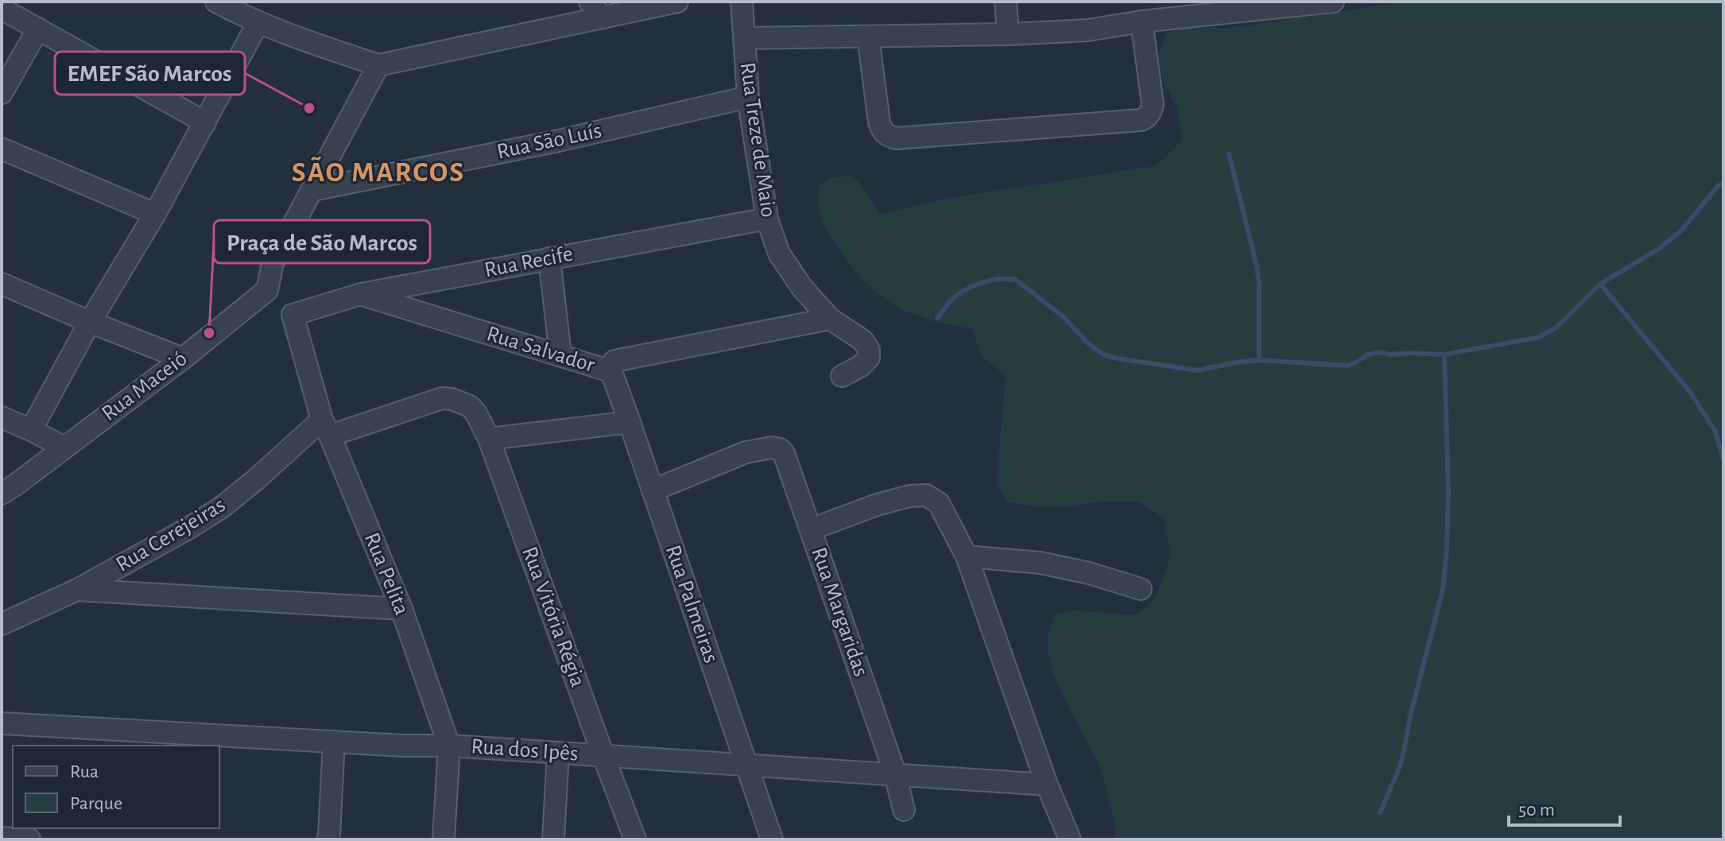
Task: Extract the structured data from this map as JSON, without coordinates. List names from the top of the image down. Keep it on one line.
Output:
{"streets":{"street":["Rua Treze de Maio","Rua São Luís","Rua Recife","Rua Salvador","Rua Maceió","Rua Cerejeiras","Rua Pelita","Rua Palmeiras","Rua Margaridas","Rua Vitória Régia","Rua dos Ipês"]},"crossings":[["Rua Treze de Maio","Rua São Luís"],["Rua Treze de Maio","Rua Recife"],["Rua Treze de Maio","Rua Salvador"],["Rua Recife","Rua Salvador"],["Rua Recife","Rua Pelita"],["Rua Salvador","Rua Palmeiras"],["Rua Cerejeiras","Rua Pelita"],["Rua Cerejeiras","Rua Vitória Régia"],["Rua Pelita","Rua Vitória Régia"],["Rua Pelita","Rua dos Ipês"],["Rua Palmeiras","Rua Margaridas"],["Rua Palmeiras","Rua dos Ipês"],["Rua Margaridas","Rua dos Ipês"],["Rua Vitória Régia","Rua dos Ipês"]],"districts":["SÃO MARCOS"],"places":["EMEF São Marcos","Praça de São Marcos"],"legend":["Rua","Parque"],"scale_bar":"50 m"}
